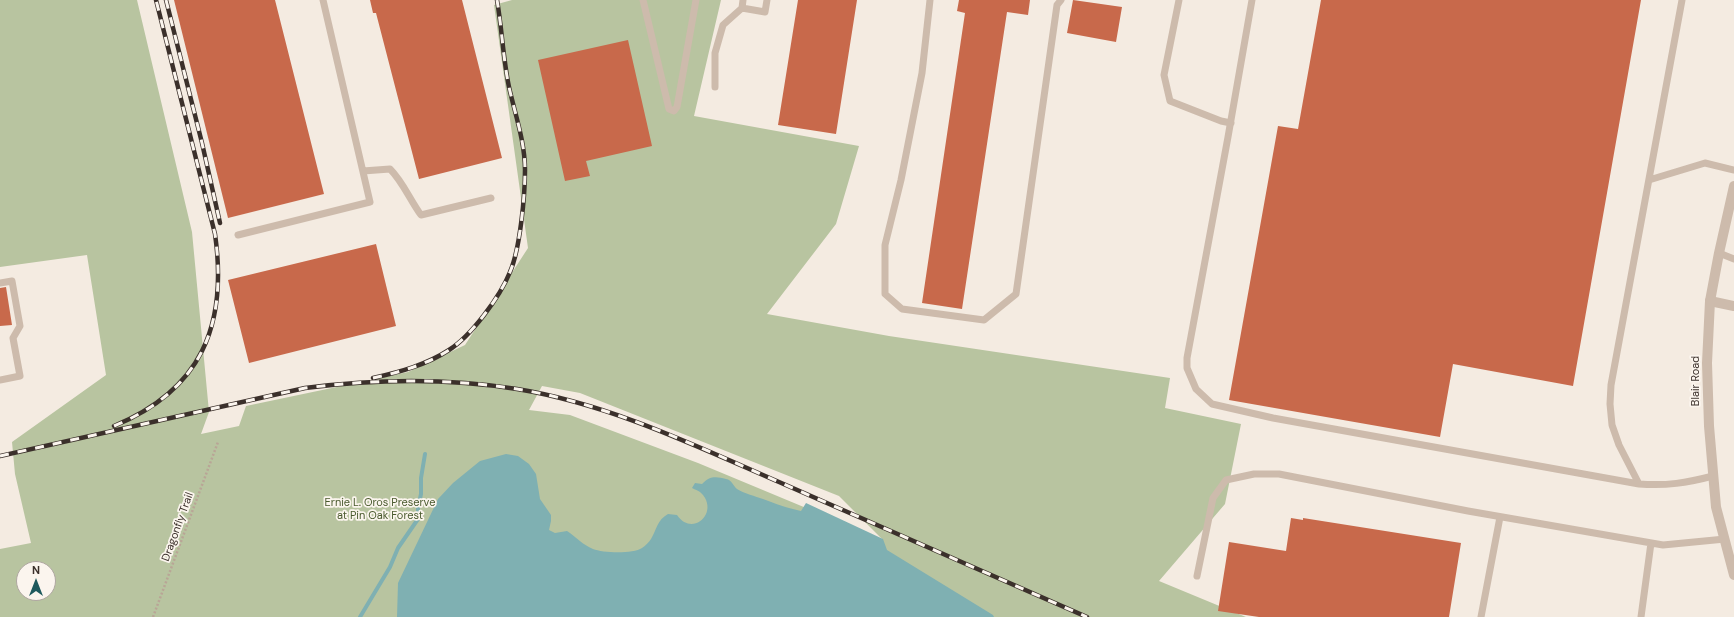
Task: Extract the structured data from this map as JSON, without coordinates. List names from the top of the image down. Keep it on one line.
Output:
{"streets":{"street":["Blair Road"],"path":["Dragonfly Trail"]},"parks":["Ernie L. Oros Preserve at Pin Oak Forest"],"north":"top"}
